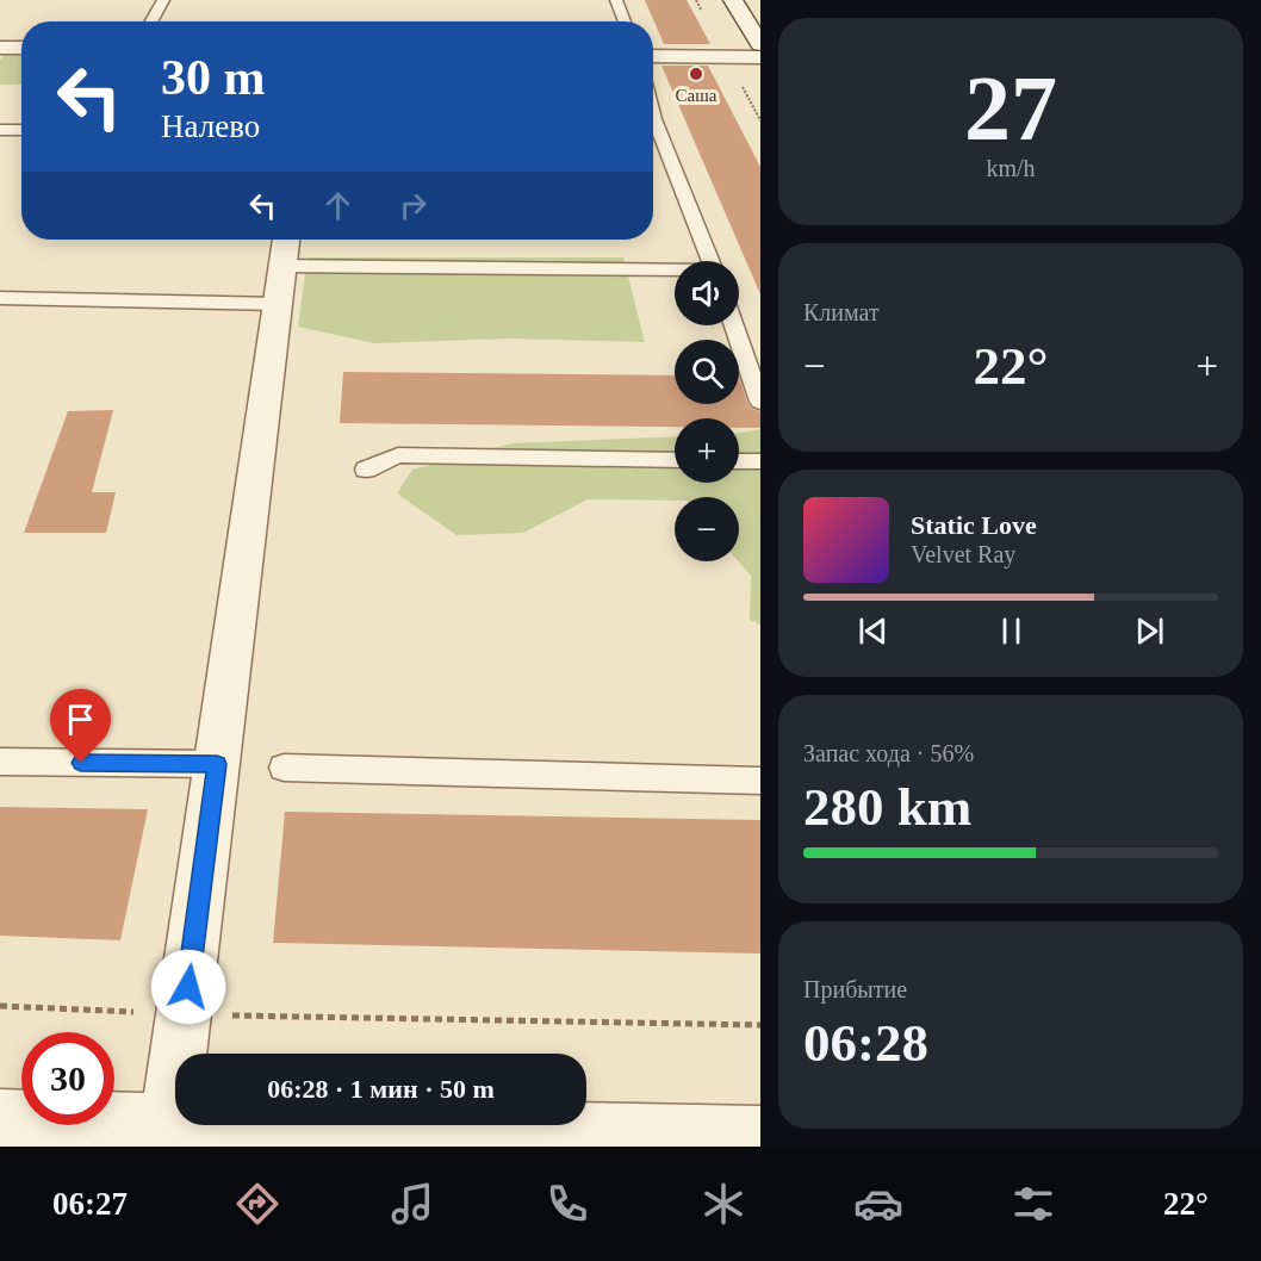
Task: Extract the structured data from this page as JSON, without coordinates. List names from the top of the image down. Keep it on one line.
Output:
{"places":["Саша"],"page":{"tile":[["27","km/h"],"Климат",["Запас хода · 56%","280 km"],["Прибытие","06:28"]],"turn":["30 m","Налево"],"map_buttons":["+","−"],"heat":["−","22°","+"],"song":["Static Love","Velvet Ray"],"limit":"30","trip":"06:28 · 1 мин · 50 m","tabs":["06:27","22°"]}}
